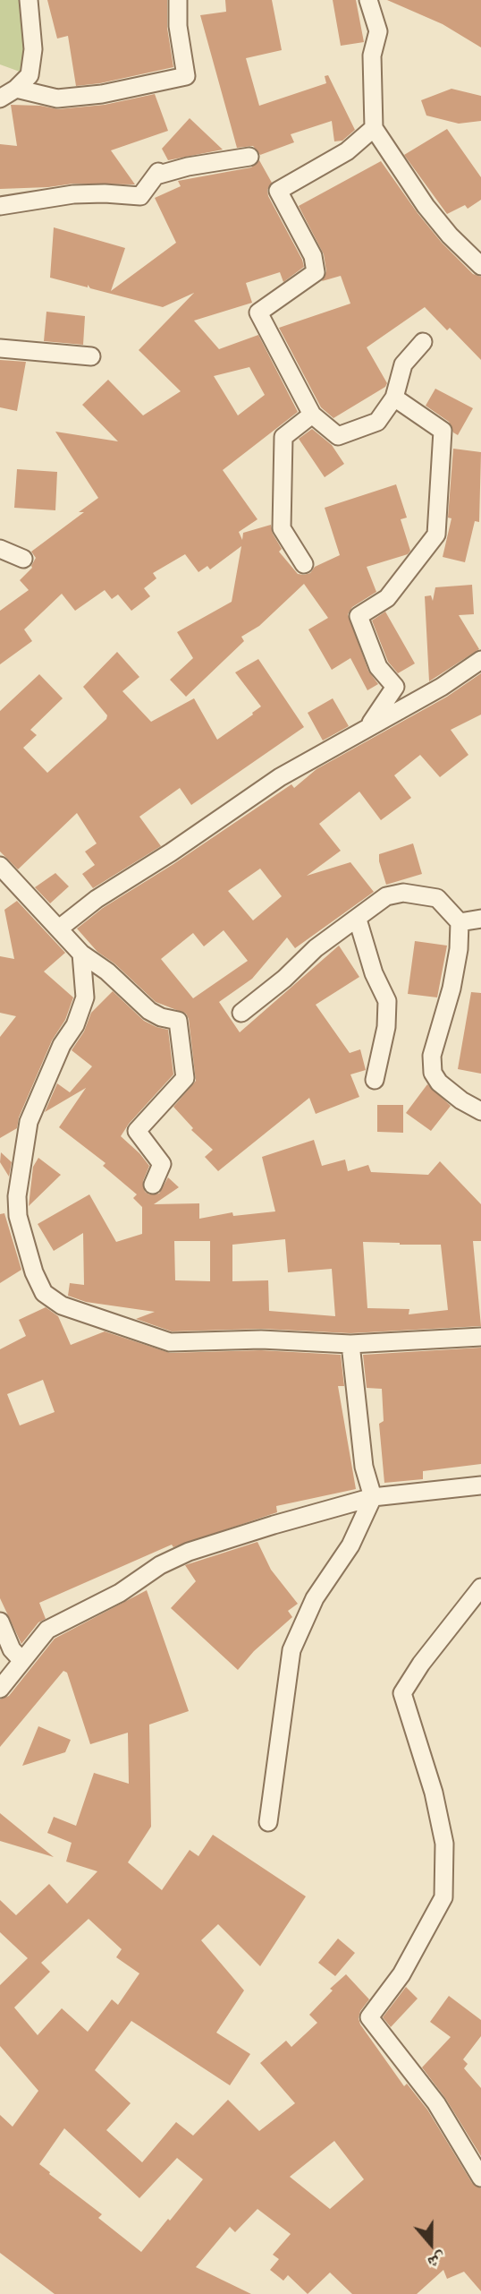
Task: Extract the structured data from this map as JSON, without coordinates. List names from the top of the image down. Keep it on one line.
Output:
{"north":"bottom"}
